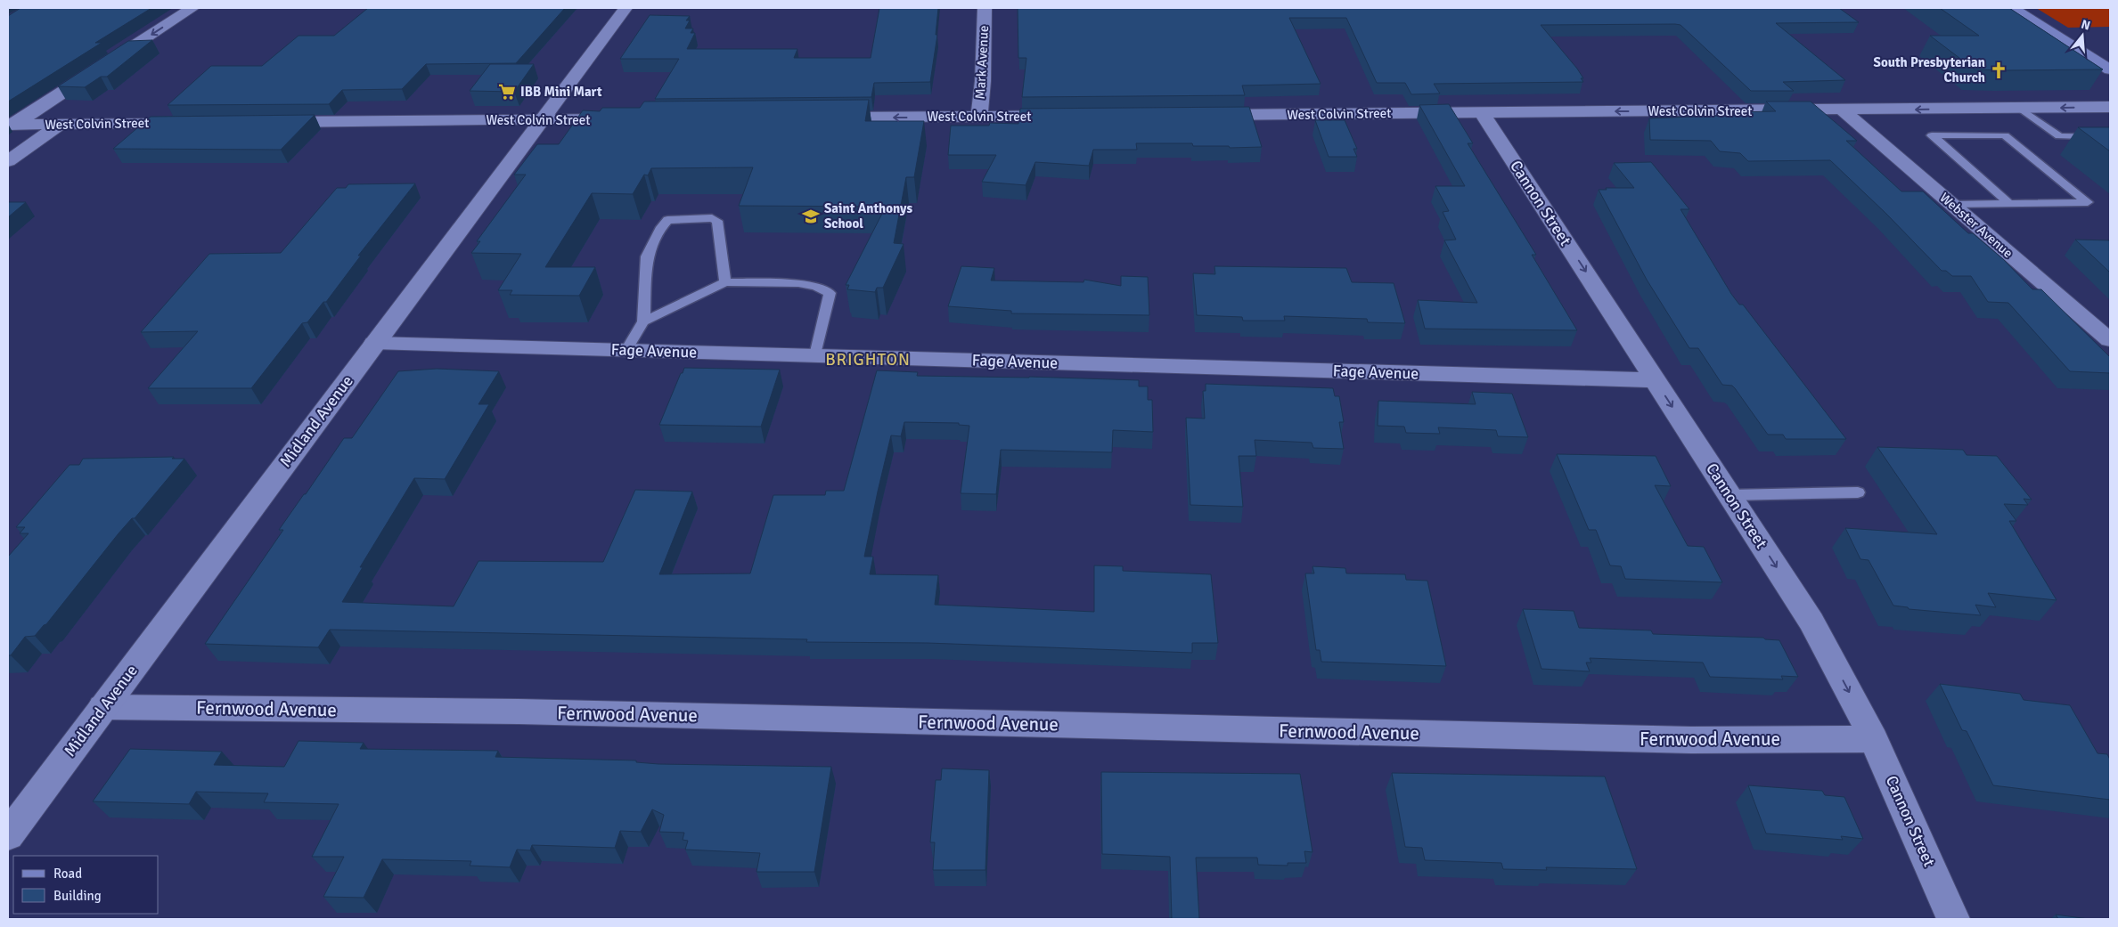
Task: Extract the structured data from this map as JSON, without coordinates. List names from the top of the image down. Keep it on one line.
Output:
{"streets":{"street":["Mark Avenue","West Colvin Street","Cannon Street","Webster Avenue","Fage Avenue","Midland Avenue","Fernwood Avenue"]},"crossings":[["Mark Avenue","West Colvin Street"],["West Colvin Street","Cannon Street"],["West Colvin Street","Webster Avenue"],["West Colvin Street","Midland Avenue"],["Cannon Street","Fage Avenue"],["Cannon Street","Fernwood Avenue"],["Fage Avenue","Midland Avenue"],["Midland Avenue","Fernwood Avenue"]],"one_way":["West Colvin Street","Cannon Street"],"districts":["BRIGHTON"],"places":{"church":["South Presbyterian Church"],"supermarket":["IBB Mini Mart"],"school or university":["Saint Anthonys School"]},"legend":["Road","Building"],"north":"top"}
